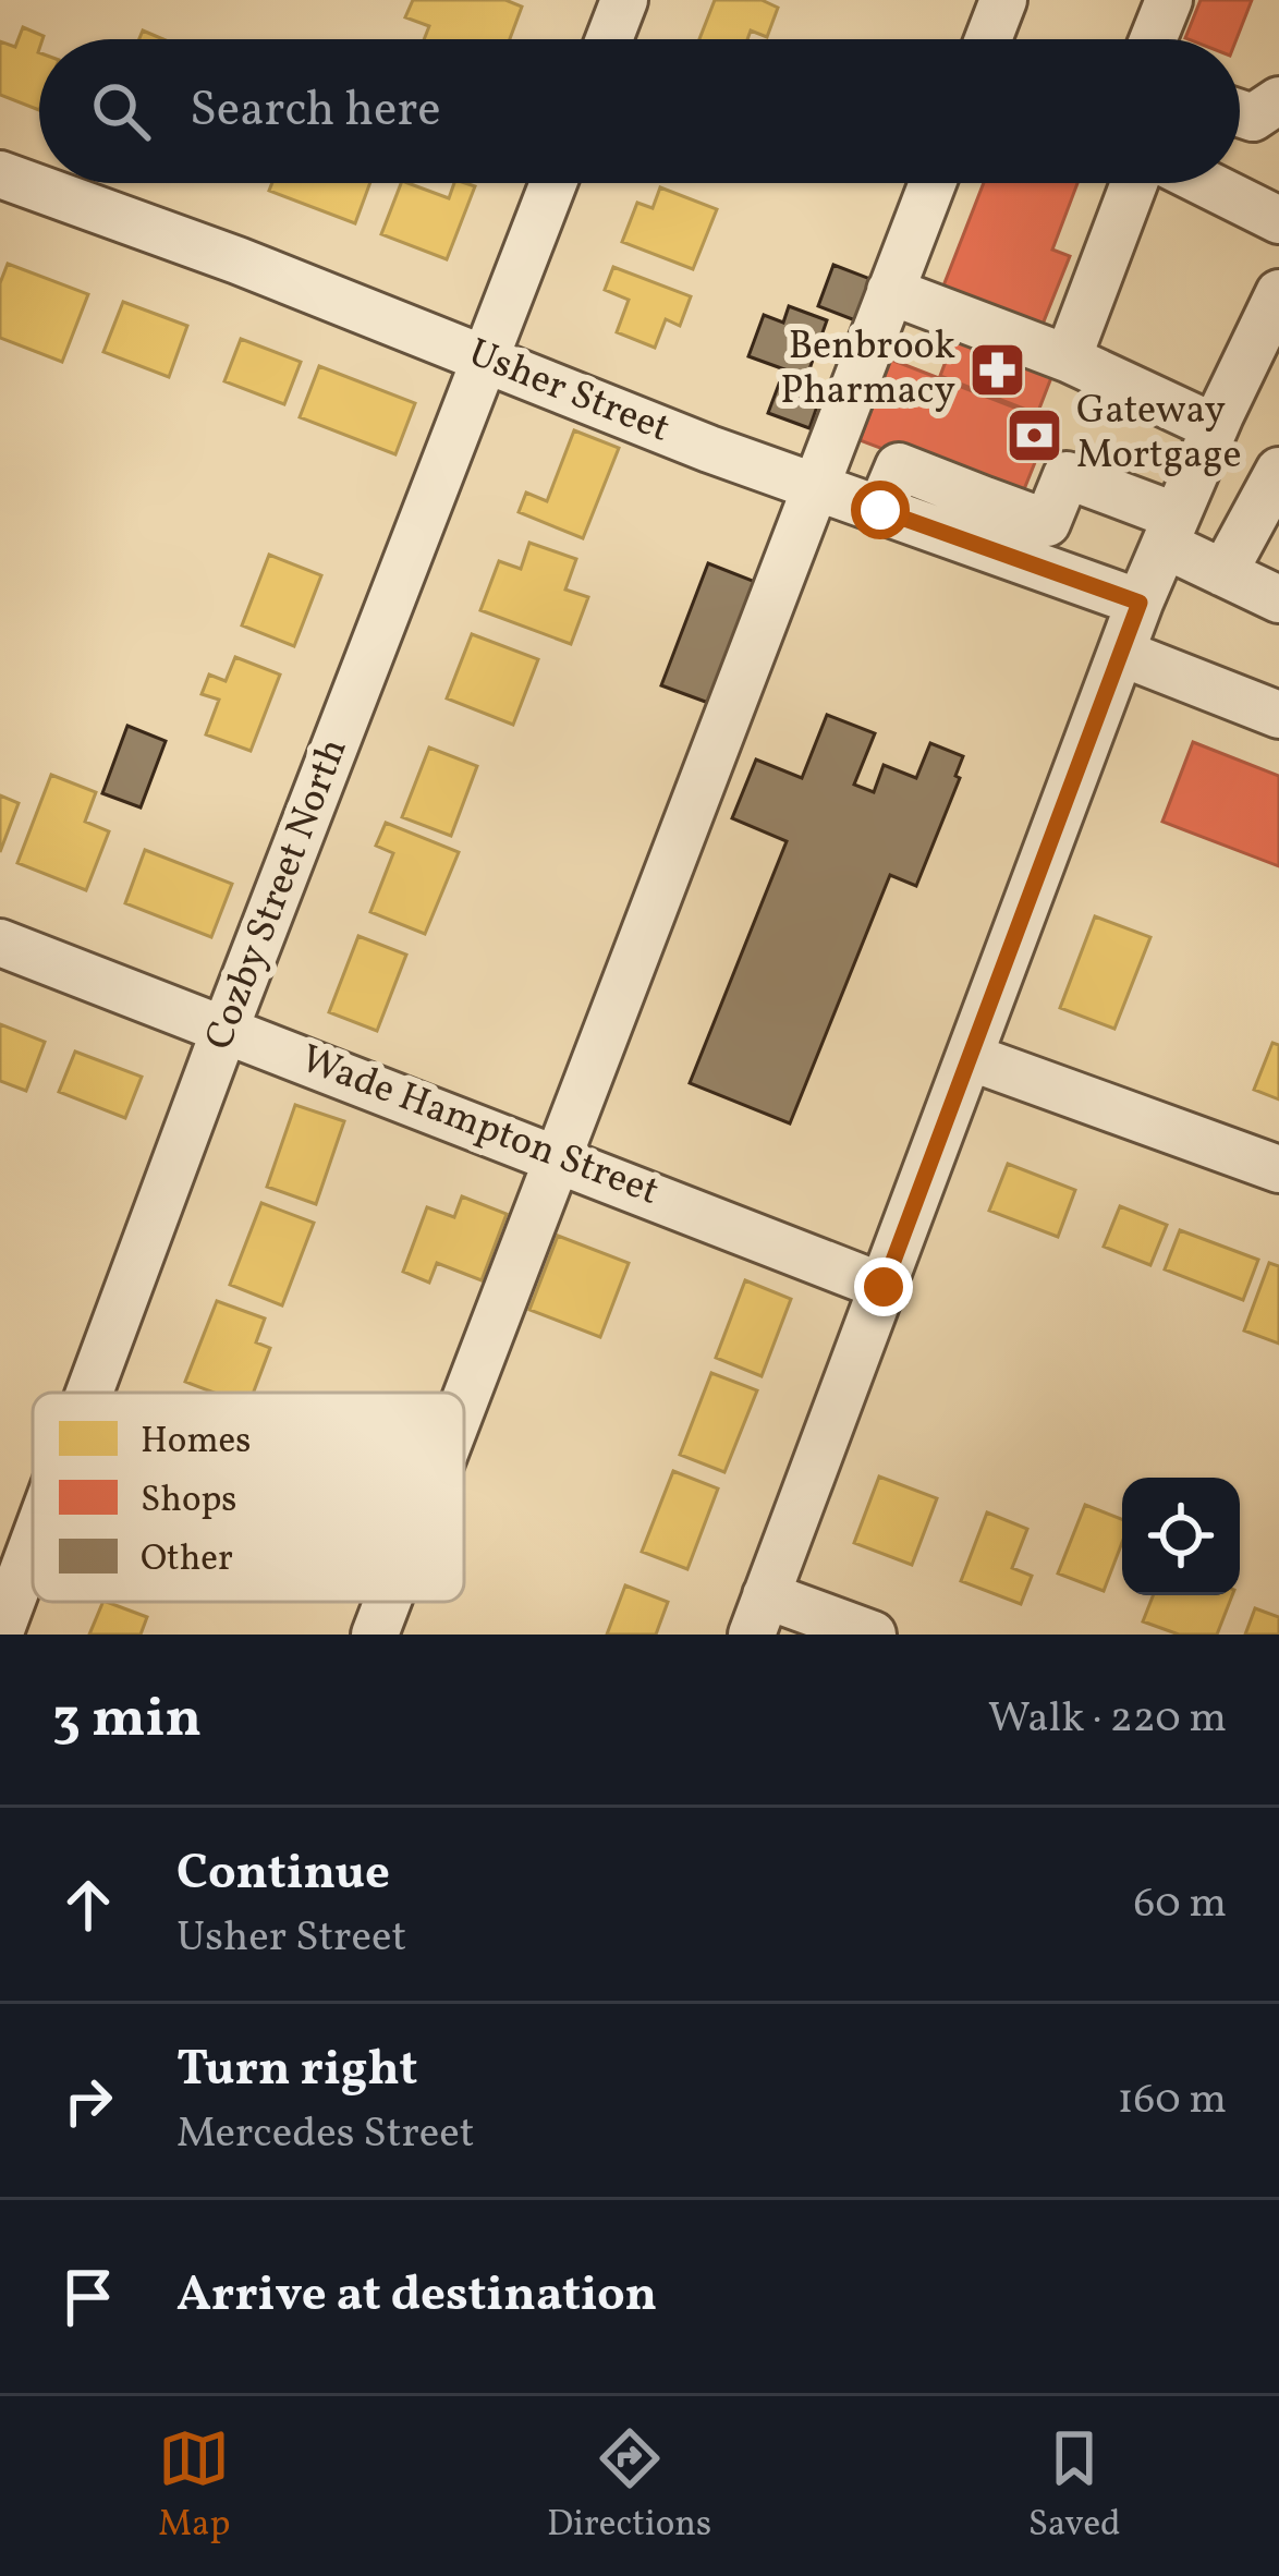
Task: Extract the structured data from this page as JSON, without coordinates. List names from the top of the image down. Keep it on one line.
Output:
{"streets":{"street":["Usher Street","Cozby Street North","Wade Hampton Street"]},"crossings":[["Usher Street","Cozby Street North"],["Cozby Street North","Wade Hampton Street"]],"places":{"pharmacy":["Benbrook Pharmacy"],"bank":["Gateway Mortgage"]},"legend":["Homes","Shops","Other"],"page":{"search":"Search here","heading":["3 min","Walk · 220 m"],"list":[["Continue","Usher Street","60 m"],["Turn right","Mercedes Street","160 m"],"Arrive at destination"],"nav":["Map","Directions","Saved"]}}
